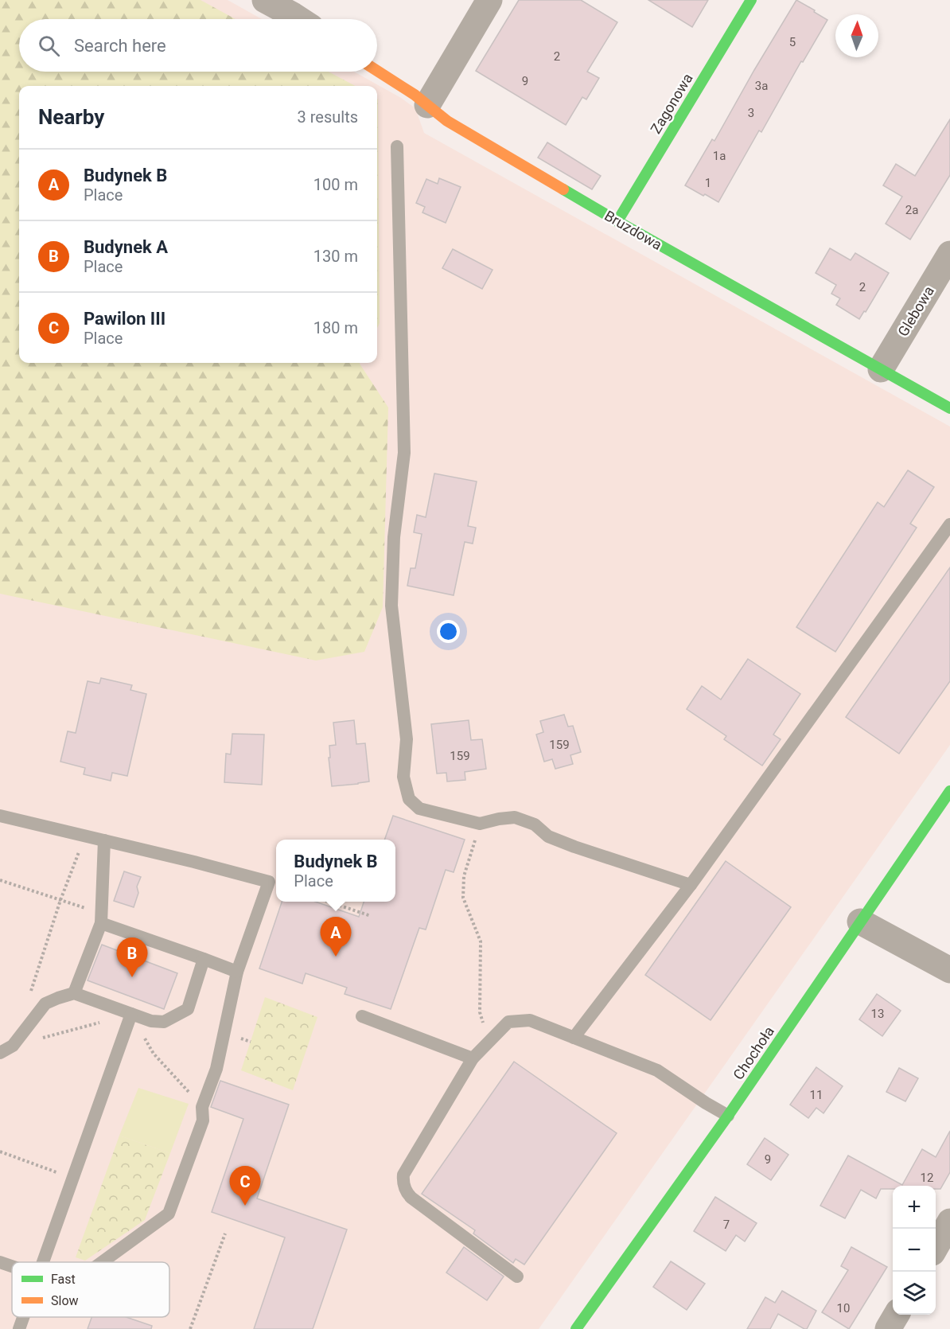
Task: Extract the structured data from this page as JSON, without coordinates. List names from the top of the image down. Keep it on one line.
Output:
{"streets":{"street":["Zagonowa","Bruzdowa","Glebowa","Chochoła"]},"crossings":[["Zagonowa","Bruzdowa"],["Bruzdowa","Glebowa"]],"house_numbers":["5","2","9","3a","3","1a","1","2a","2","159","159","13","11","9","12","7","10"],"legend":["Fast","Slow"],"north":"top","page":{"search":"Search here","heading":["Nearby","3 results"],"list":[{"mark":"A","name":"Budynek B","note":"Place","value":"100 m"},{"mark":"B","name":"Budynek A","note":"Place","value":"130 m"},{"mark":"C","name":"Pawilon III","note":"Place","value":"180 m"}],"popup":["Budynek B","Place"],"pins":["A","B","C"],"map_buttons":["+","−"]}}
